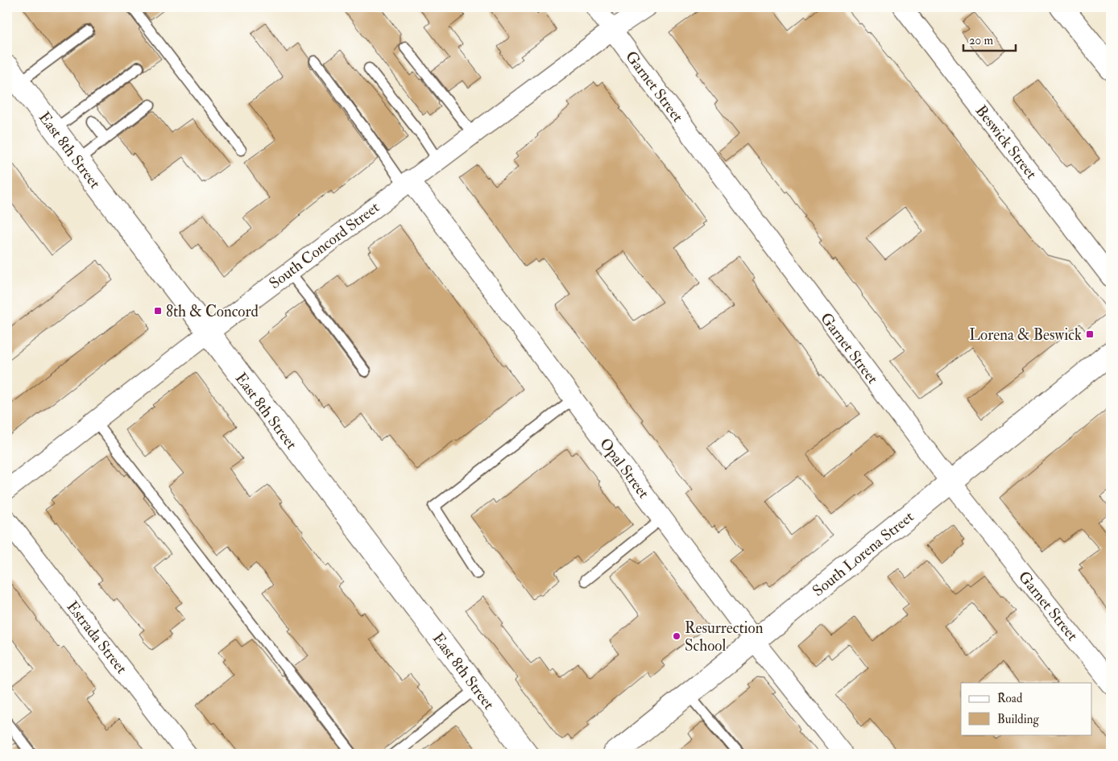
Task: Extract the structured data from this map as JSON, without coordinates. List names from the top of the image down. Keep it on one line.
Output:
{"streets":{"main road":["East 8th Street","South Lorena Street"],"street":["Garnet Street","Beswick Street","South Concord Street","Opal Street","Estrada Street"]},"crossings":[["Garnet Street","South Concord Street"],["Garnet Street","South Lorena Street"],["East 8th Street","South Concord Street"],["South Concord Street","Opal Street"],["Opal Street","South Lorena Street"]],"places":{"transit":["8th & Concord","Lorena & Beswick"],"other":["Resurrection School"]},"legend":["Road","Building"],"scale_bar":"20 m"}
